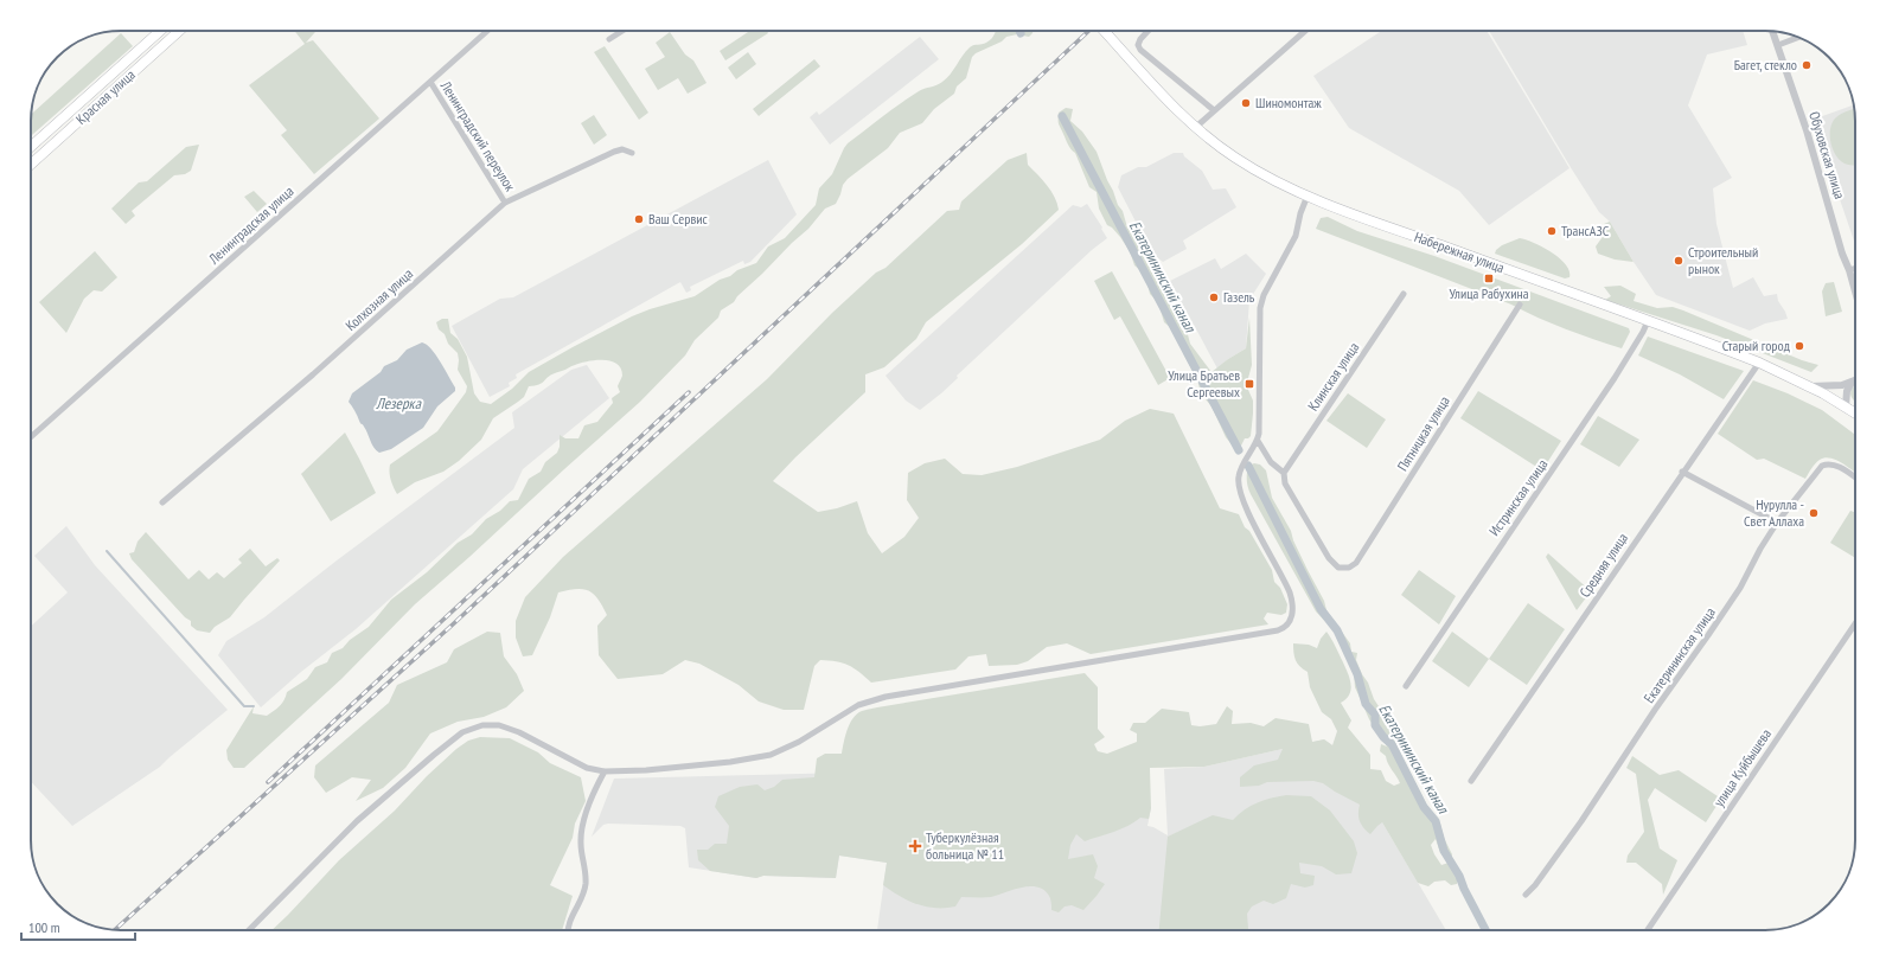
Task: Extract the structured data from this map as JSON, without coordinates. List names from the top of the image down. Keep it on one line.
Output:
{"streets":{"main road":["Красная улица","Набережная улица"],"street":["Ленинградский переулок","Обуховская улица","Ленинградская улица","Колхозная улица","Клинская улица","Пятницкая улица","Истринская улица","Средняя улица","Екатерининская улица","улица Куйбышева"]},"crossings":[["Ленинградский переулок","Ленинградская улица"],["Ленинградский переулок","Колхозная улица"],["Набережная улица","Истринская улица"],["Набережная улица","Средняя улица"],["Клинская улица","Пятницкая улица"]],"water":["Екатерининский канал","Лезерка"],"places":{"other":["Багет, стекло","Шиномонтаж","Ваш Сервис","ТрансАЗС","Строительный рынок","Газель","Старый город","Нурулла - Свет Аллаха"],"transit":["Улица Рабухина","Улица Братьев Сергеевых"],"health":["Туберкулёзная больница № 11"]},"scale_bar":"100 m"}
